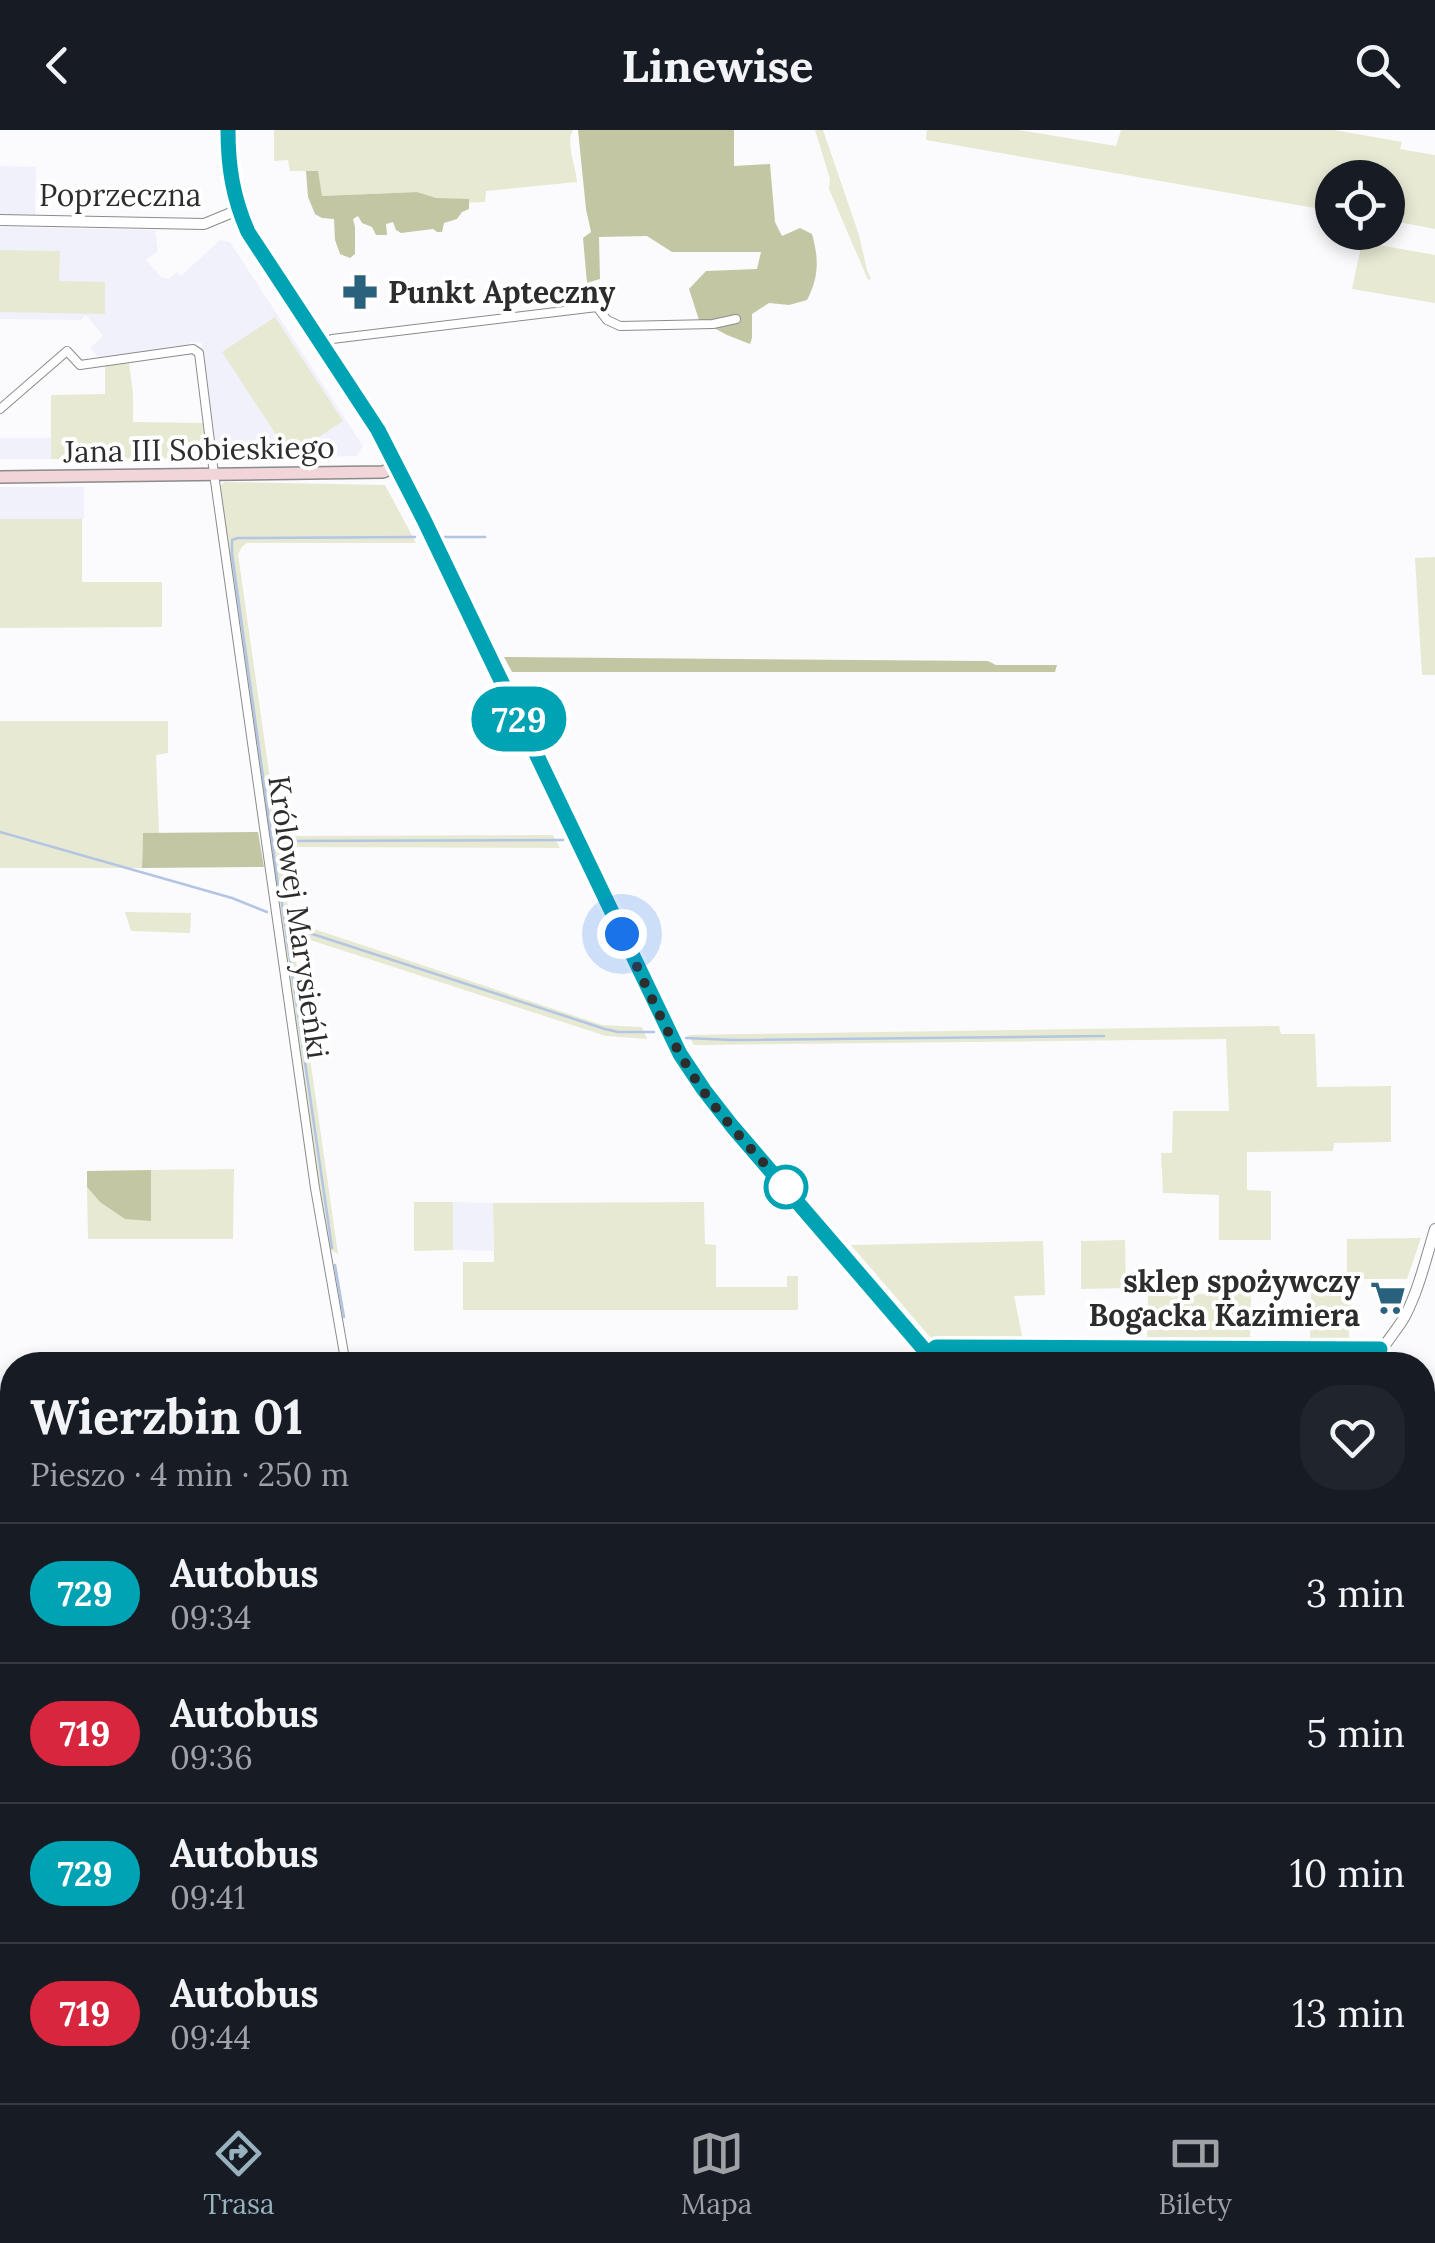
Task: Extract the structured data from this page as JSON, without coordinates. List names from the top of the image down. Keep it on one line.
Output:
{"streets":{"main road":["Jana III Sobieskiego"],"street":["Poprzeczna","Królowej Marysieńki"]},"crossings":[["Jana III Sobieskiego","Królowej Marysieńki"]],"places":{"pharmacy":["Punkt Apteczny"],"supermarket":["sklep spożywczy Bogacka Kazimiera"]},"lines":["bus line 729"],"page":{"header":"Linewise","on_map":"729","heading":["Wierzbin 01","Pieszo · 4 min · 250 m"],"list":[{"mark":"729","name":"Autobus","note":"09:34","value":"3 min"},{"mark":"719","name":"Autobus","note":"09:36","value":"5 min"},{"mark":"729","name":"Autobus","note":"09:41","value":"10 min"},{"mark":"719","name":"Autobus","note":"09:44","value":"13 min"}],"tabs":["Trasa","Mapa","Bilety"]}}
